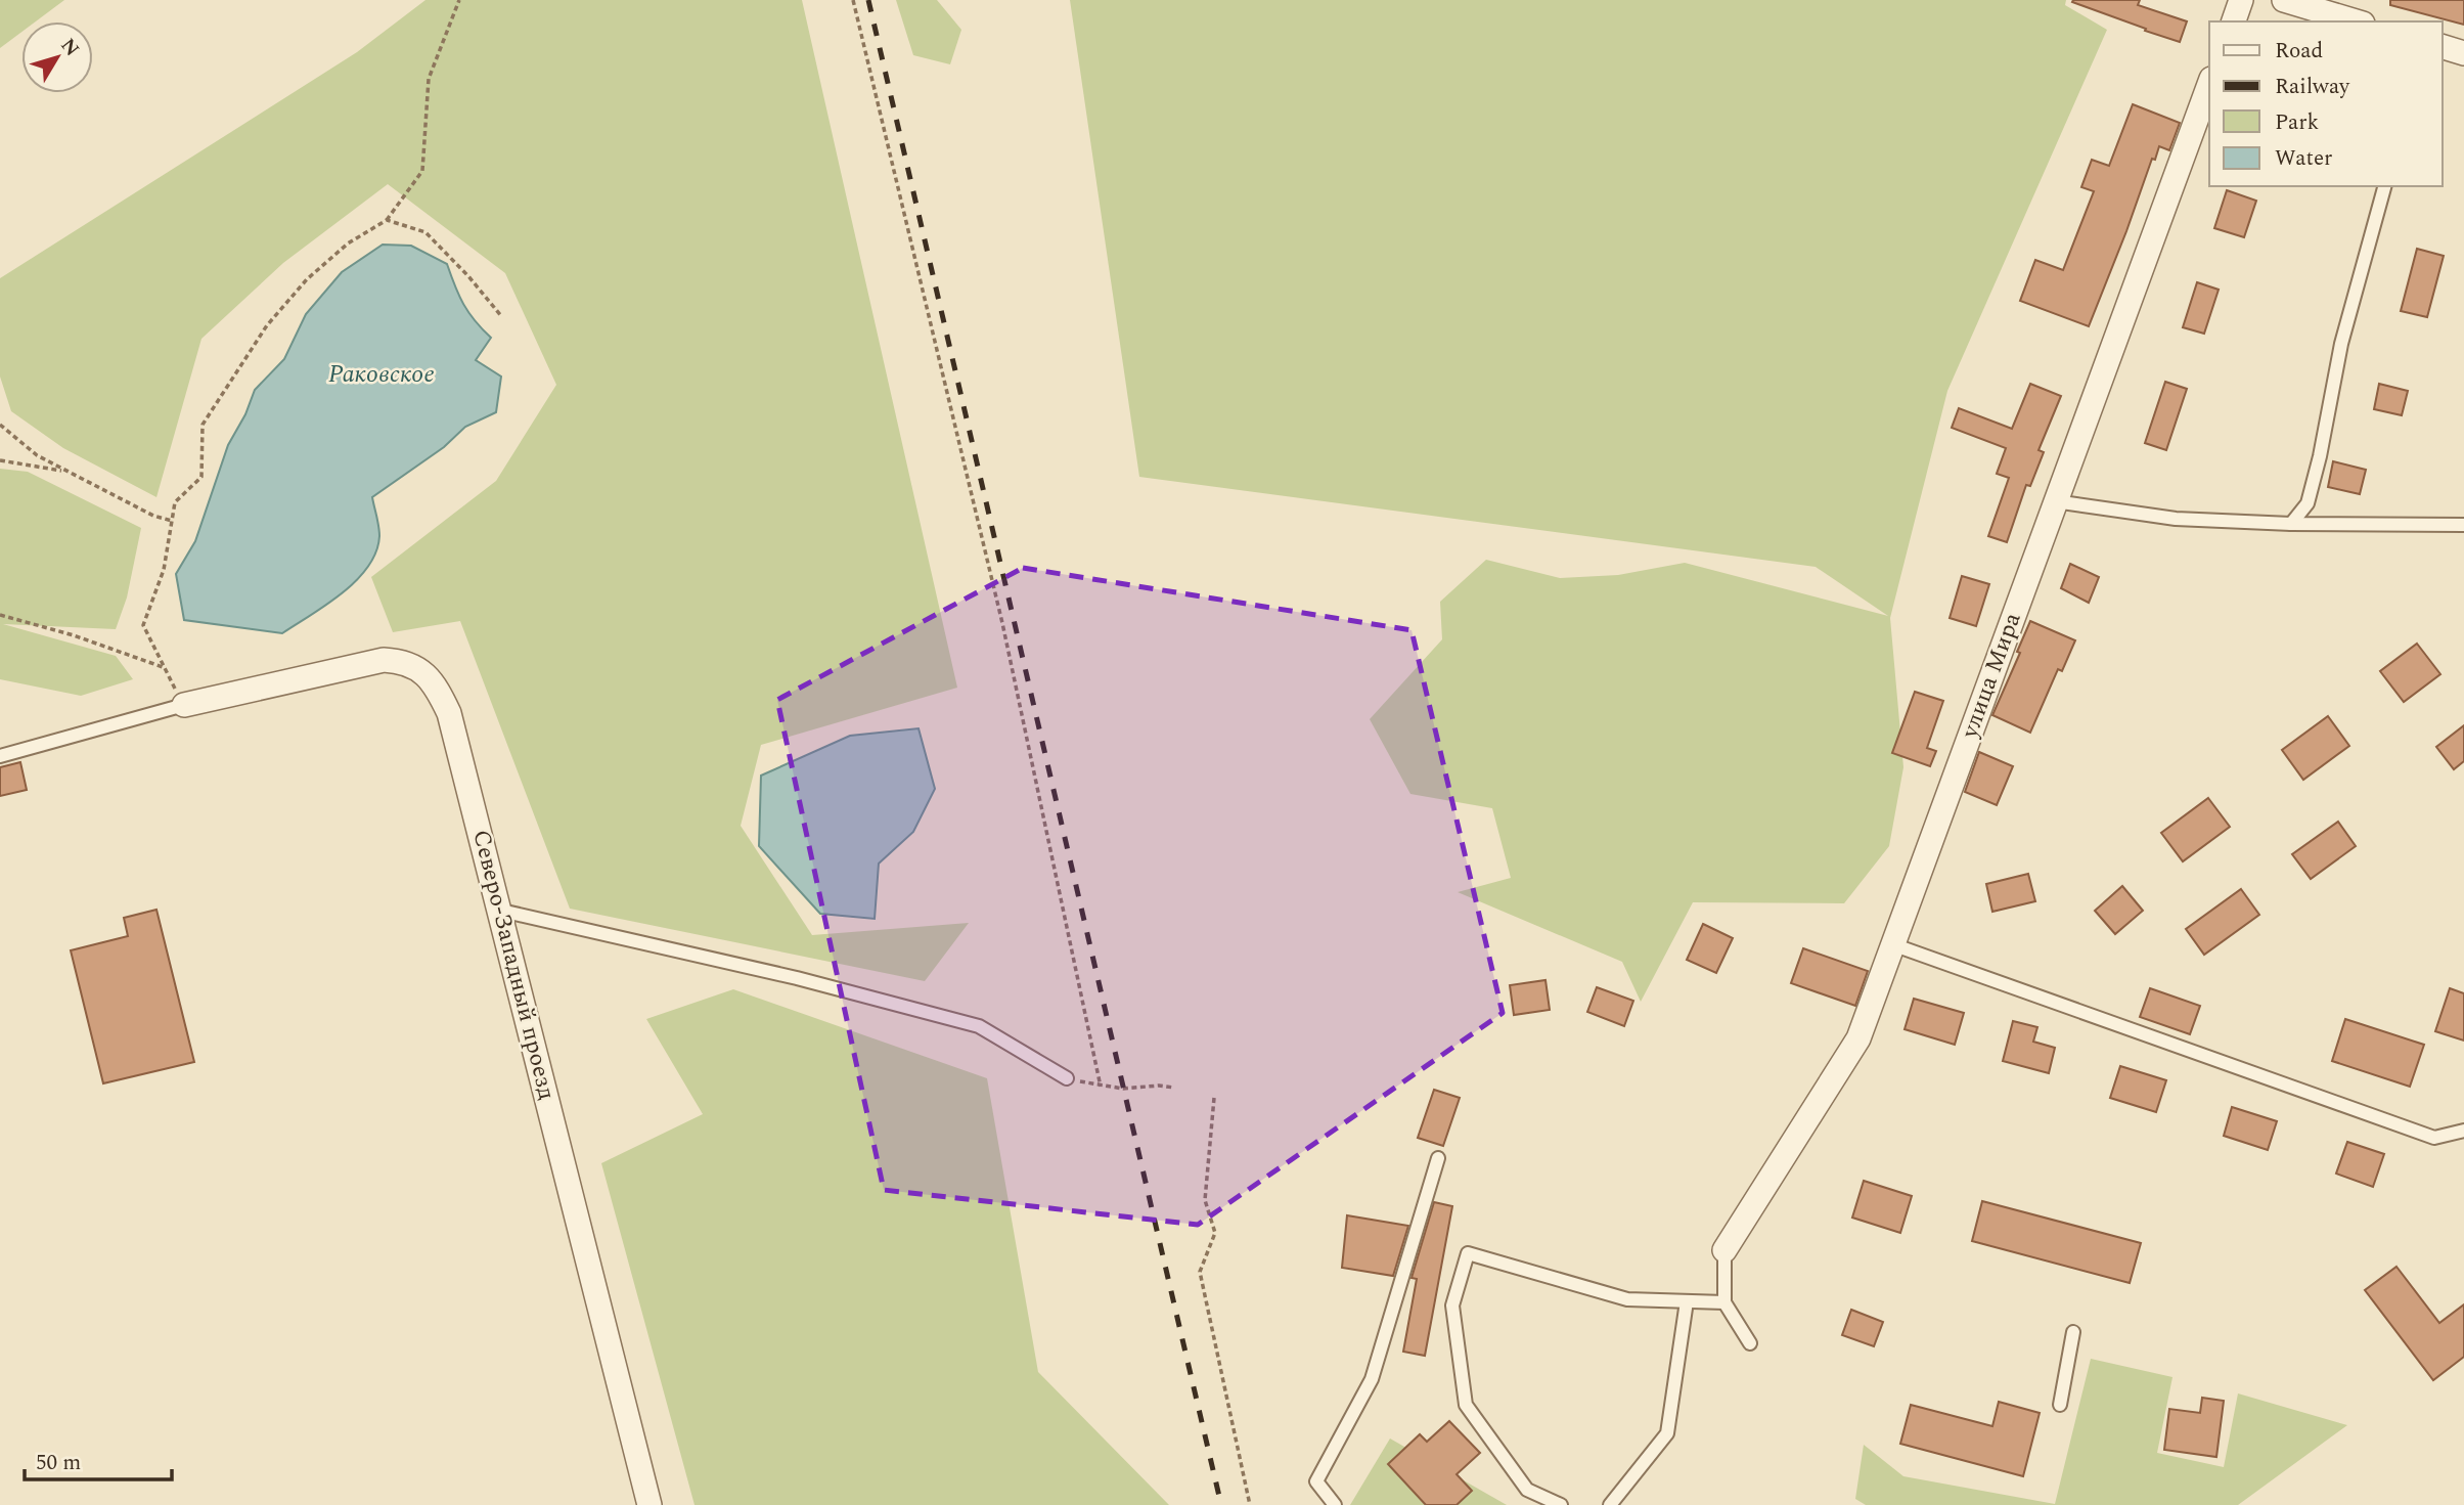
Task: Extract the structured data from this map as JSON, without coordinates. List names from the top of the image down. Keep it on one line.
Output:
{"streets":{"street":["улица Мира","Северо-Западный проезд"]},"water":["Раковское"],"legend":["Road","Railway","Park","Water"],"scale_bar":"50 m","north":"top right"}
